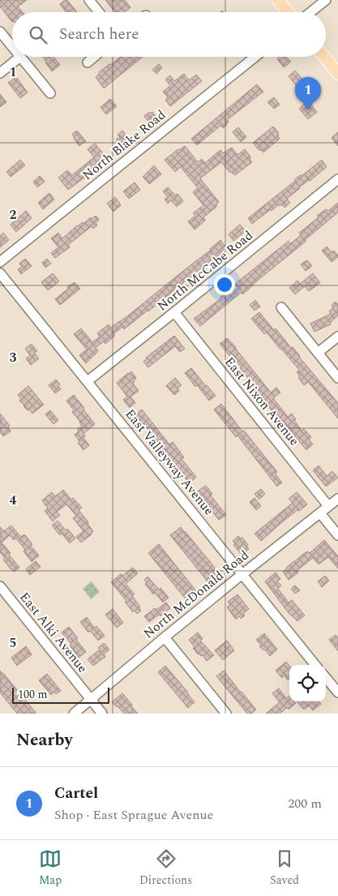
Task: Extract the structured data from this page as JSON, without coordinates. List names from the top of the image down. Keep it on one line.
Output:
{"streets":{"street":["North Blake Road","North McCabe Road","East Nixon Avenue","East Valleyway Avenue","North McDonald Road","East Alki Avenue"]},"crossings":[["North McCabe Road","East Nixon Avenue"],["North McCabe Road","East Valleyway Avenue"],["East Nixon Avenue","North McDonald Road"],["East Valleyway Avenue","North McDonald Road"],["North McDonald Road","East Alki Avenue"]],"scale_bar":"100 m","page":{"search":"Search here","pins":"1","scale":"100 m","heading":"Nearby","list":[{"mark":"1","name":"Cartel","note":"Shop · East Sprague Avenue","value":"200 m"}],"nav":["Map","Directions","Saved"]},"grid":{"rows":["1","2","3","4","5"]}}
